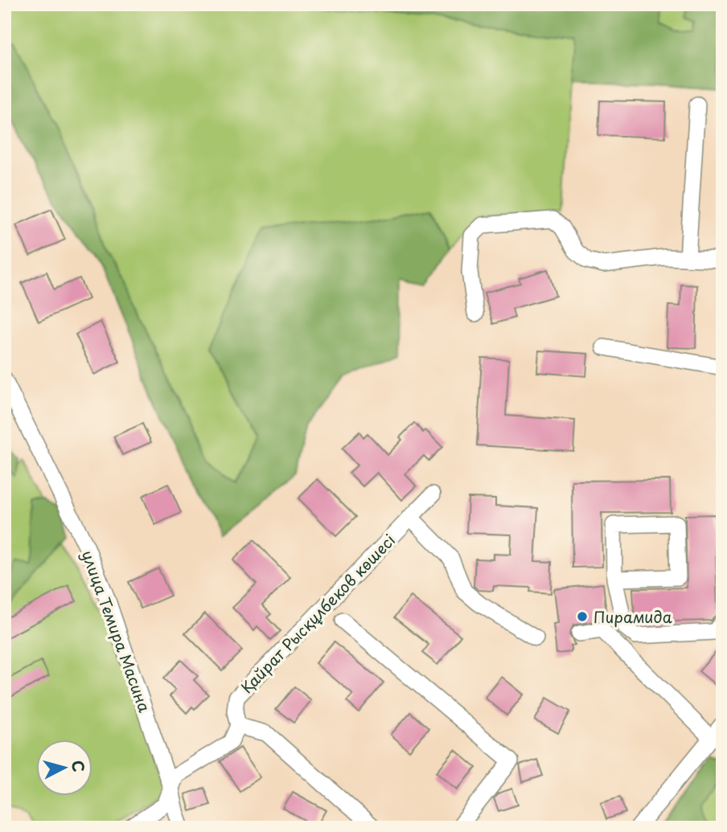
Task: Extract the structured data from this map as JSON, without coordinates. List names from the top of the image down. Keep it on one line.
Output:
{"streets":{"street":["Қайрат Рысқұлбеков көшесі","улица Темира Масина"]},"places":["Пирамида"],"north":"right"}
